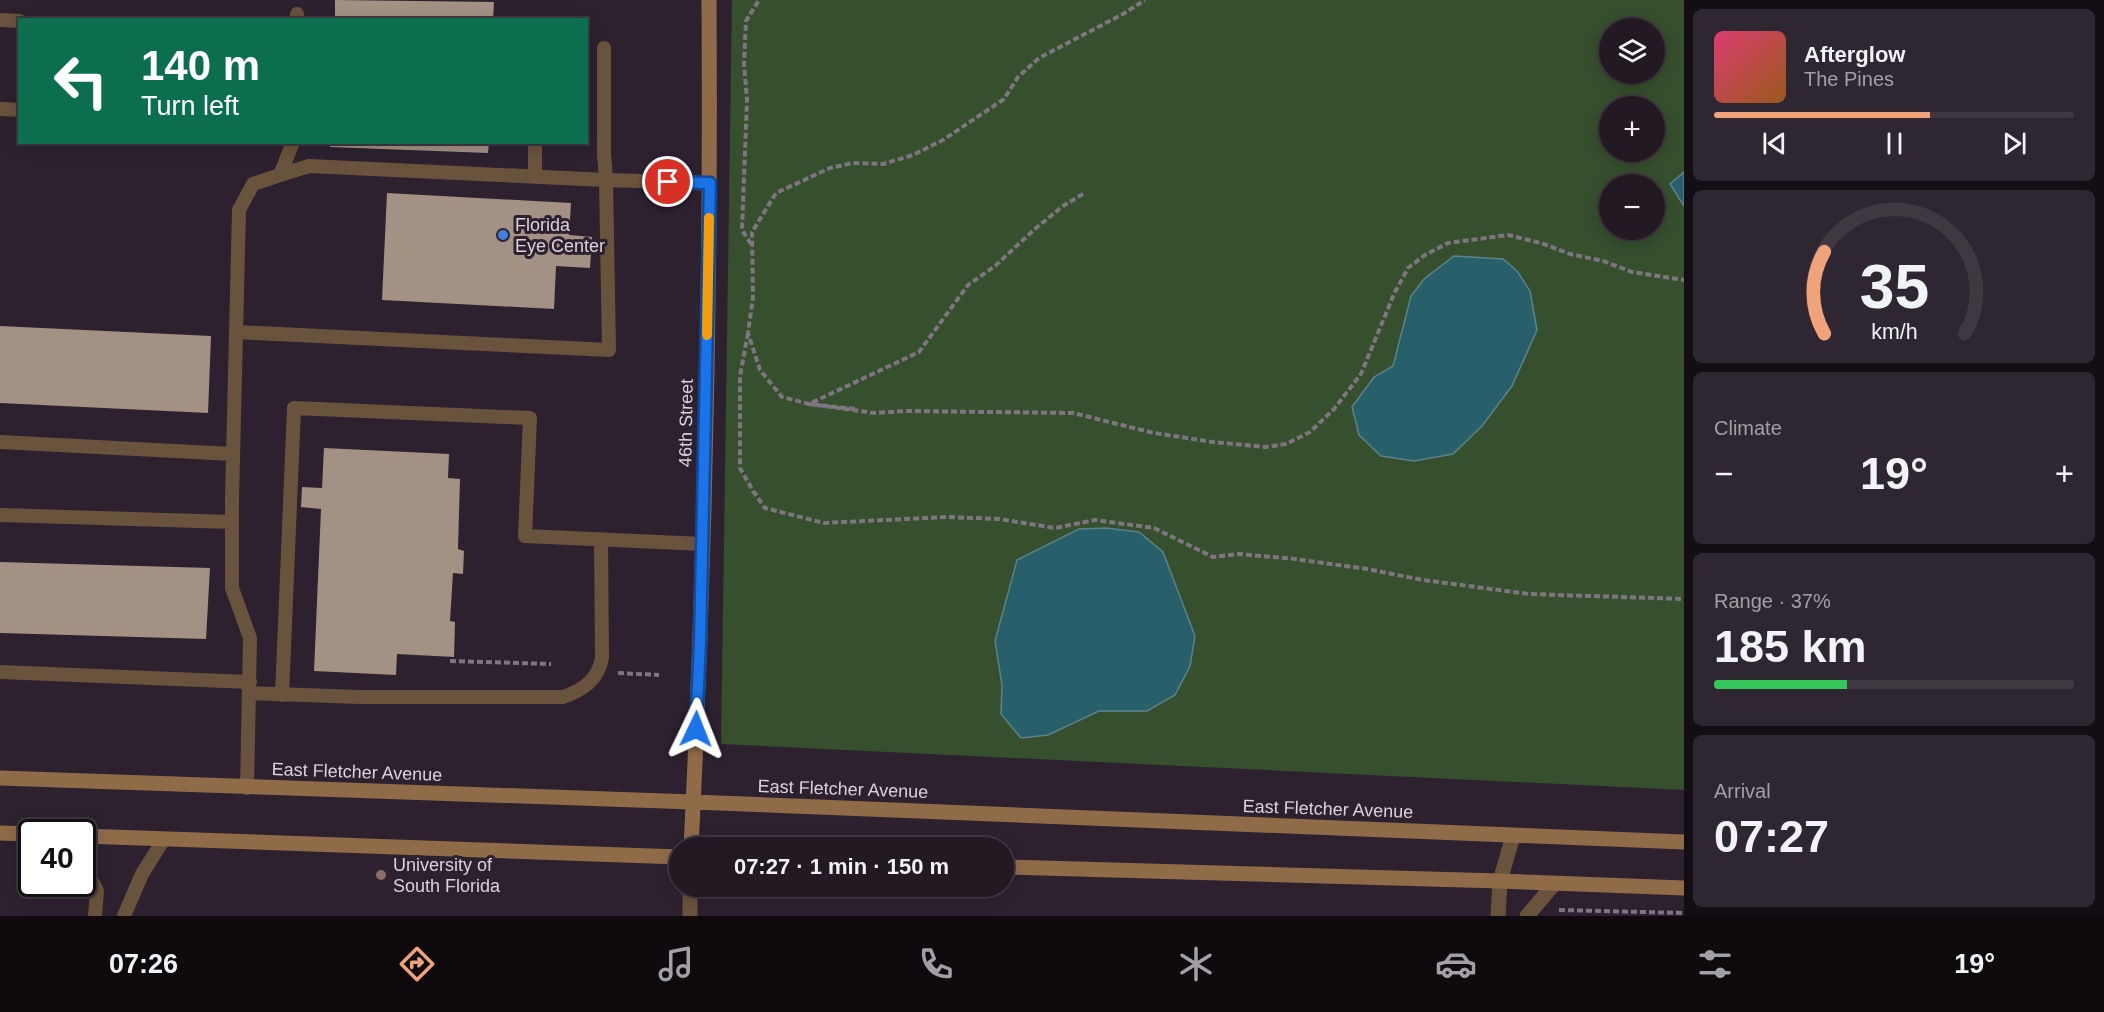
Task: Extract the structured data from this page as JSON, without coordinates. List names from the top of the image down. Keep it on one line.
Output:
{"streets":{"main road":["46th Street","East Fletcher Avenue"]},"crossings":[["46th Street","East Fletcher Avenue"]],"places":["Florida Eye Center","University of South Florida"],"page":{"map_buttons":["+","−"],"turn":["140 m","Turn left"],"song":["Afterglow","The Pines"],"tile":["Climate",["Range · 37%","185 km"],["Arrival","07:27"]],"heat":["−","19°","+"],"limit":"40","trip":"07:27 · 1 min · 150 m","tabs":["07:26","19°"],"gauge":["35","km/h"]}}
